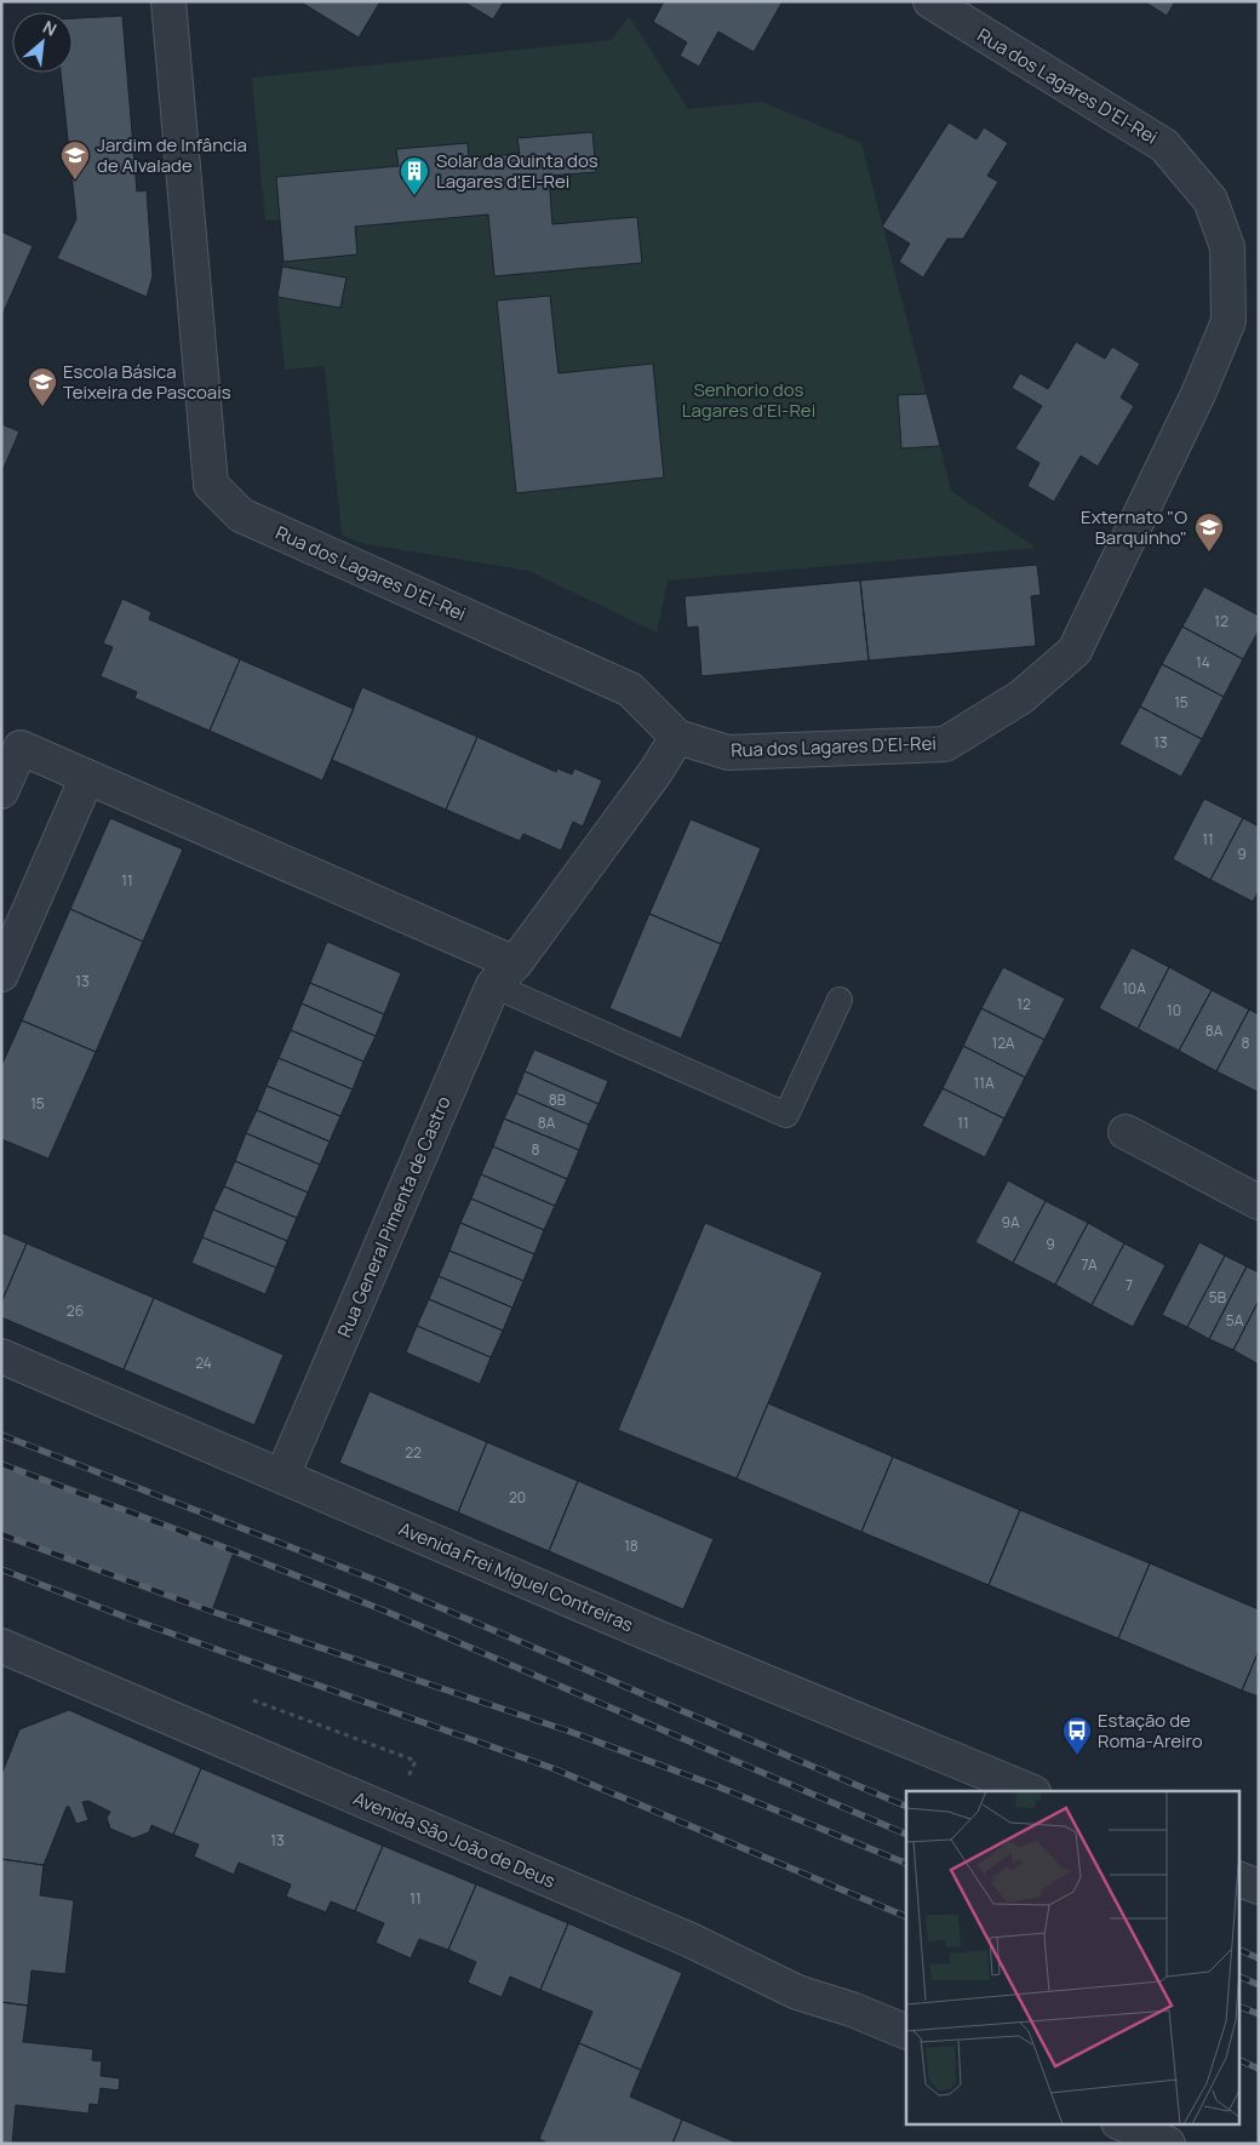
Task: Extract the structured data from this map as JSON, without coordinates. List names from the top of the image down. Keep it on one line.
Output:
{"streets":{"street":["Rua dos Lagares D'El-Rei","Rua General Pimenta de Castro","Avenida Frei Miguel Contreiras","Avenida São João de Deus"]},"crossings":[["Rua dos Lagares D'El-Rei","Rua General Pimenta de Castro"],["Rua General Pimenta de Castro","Avenida Frei Miguel Contreiras"]],"parks":["Senhorio dos Lagares d'El-Rei"],"places":{"school or university":["Jardim de Infância de Alvalade","Escola Básica Teixeira de Pascoais","Externato \"O Barquinho\""],"building":["Solar da Quinta dos Lagares d'El-Rei"],"bus stop":["Estação de Roma-Areiro"]},"house_numbers":["12","14","15","13","11","9","11","13","10A","12","10","8A","12A","8","11A","8B","15","8A","11","8","9A","9","7A","7","5B","26","5A","24","22","20","18","13","11"],"north":"top right"}
